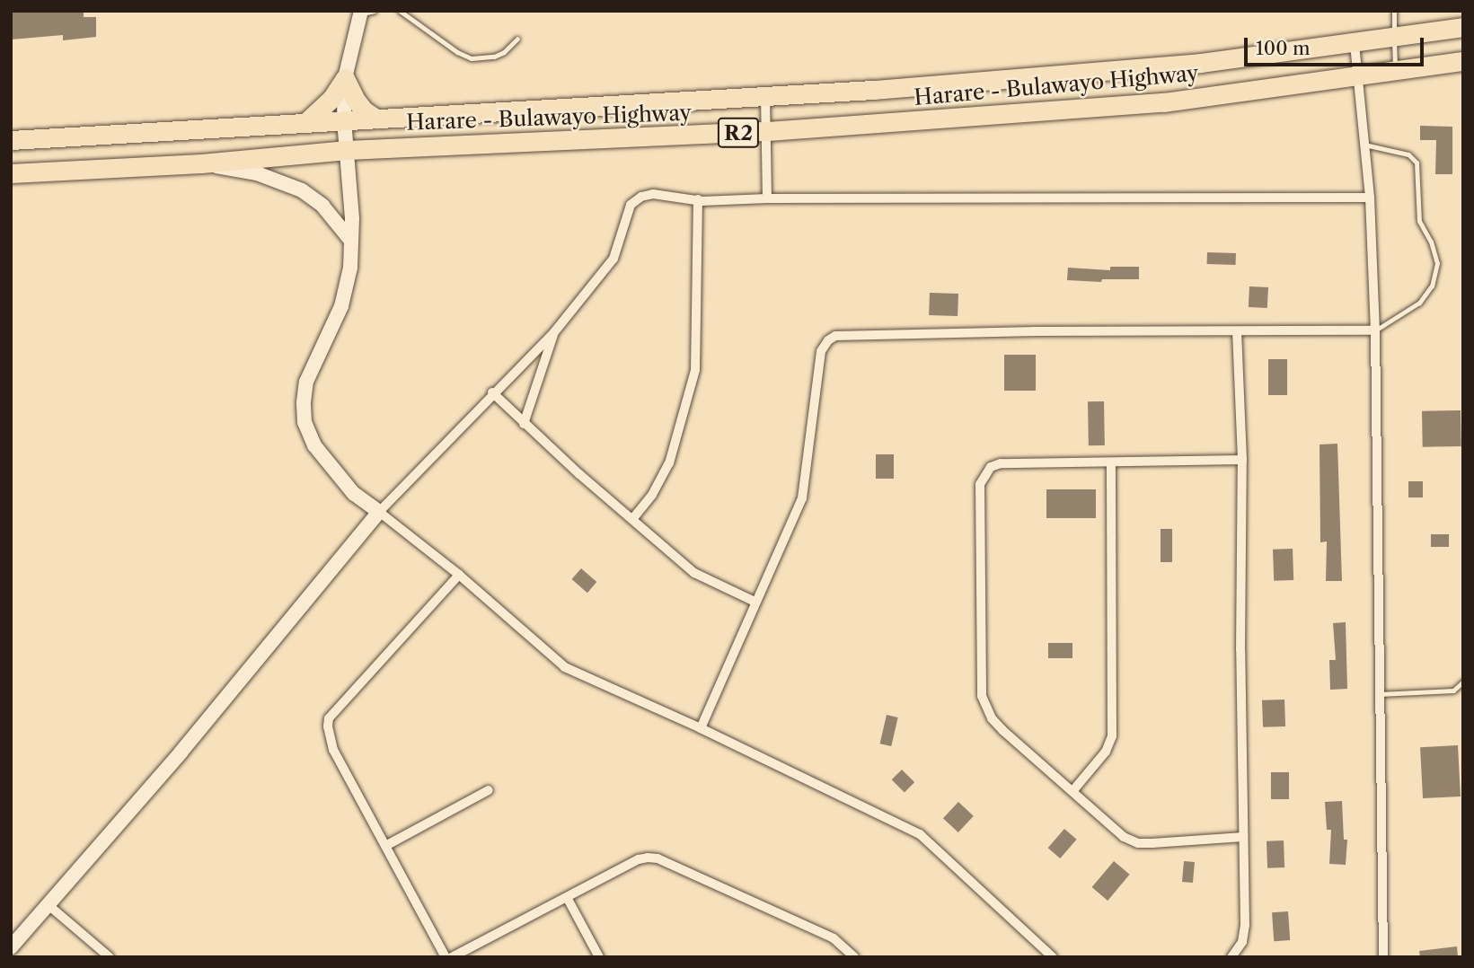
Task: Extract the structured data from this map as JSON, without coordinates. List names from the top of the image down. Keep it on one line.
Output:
{"streets":{"highway":["Harare - Bulawayo Highway","R2"]},"scale_bar":"100 m"}
